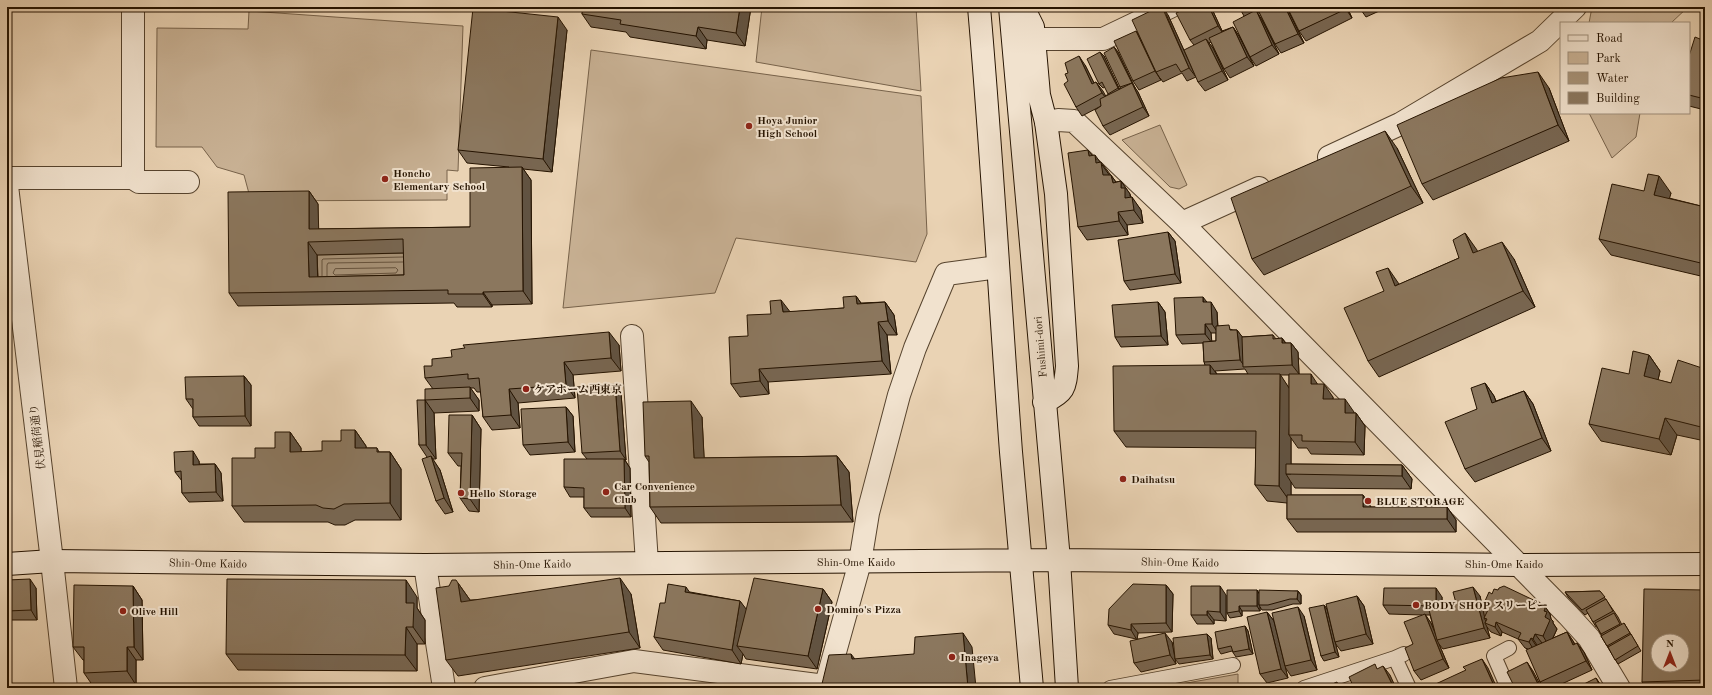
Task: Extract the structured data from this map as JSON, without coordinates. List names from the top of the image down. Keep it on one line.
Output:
{"streets":{"main road":["Fushimi-dori","伏見稲荷通り","Shin-Ome Kaido"]},"crossings":[["Fushimi-dori","Shin-Ome Kaido"],["伏見稲荷通り","Shin-Ome Kaido"]],"places":["Hoya Junior High School","Honcho Elementary School","ケアホーム西東京","Daihatsu","Car Convenience Club","Hello Storage","BLUE STORAGE","BODY SHOP スリーピー","Domino's Pizza","Olive Hill","Inageya"],"legend":["Road","Park","Water","Building"],"north":"top"}
